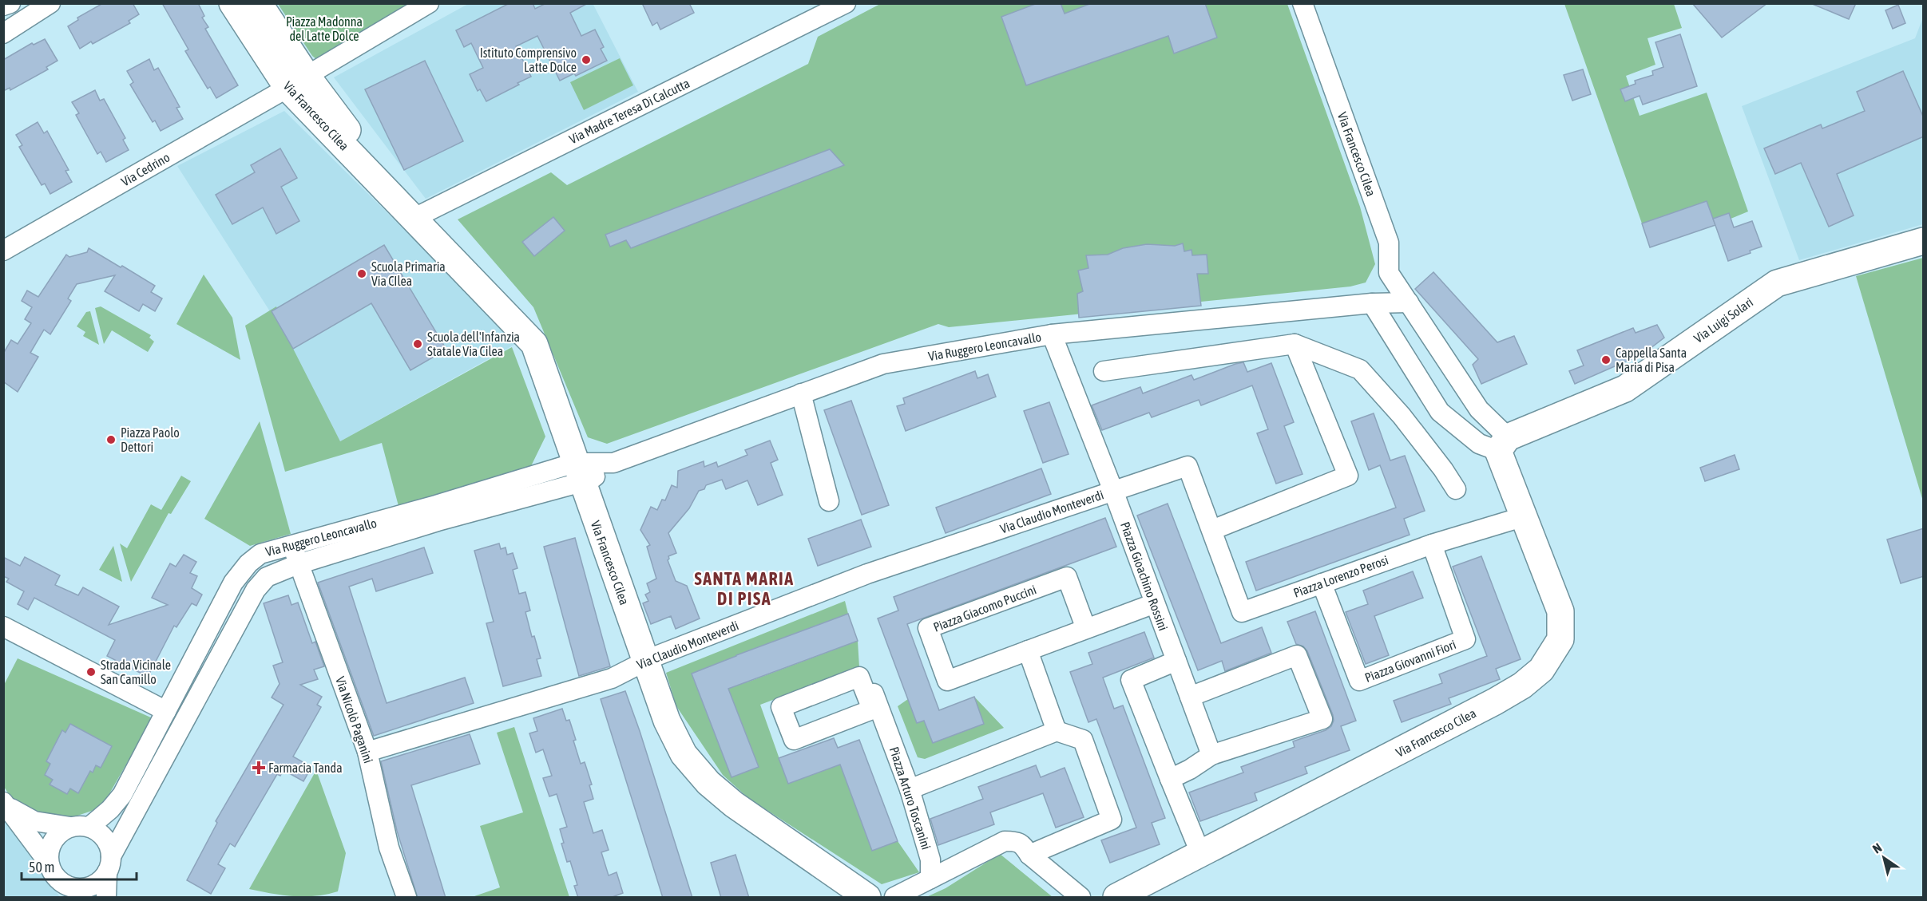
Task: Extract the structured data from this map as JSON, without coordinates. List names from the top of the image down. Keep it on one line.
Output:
{"streets":{"street":["Via Madre Teresa Di Calcutta","Via Francesco Cilea","Via Cedrino","Via Luigi Solari","Via Ruggero Leoncavallo","Via Claudio Monteverdi","Piazza Gioachino Rossini","Piazza Lorenzo Perosi","Piazza Giacomo Puccini","Piazza Giovanni Fiori","Via Nicolò Paganini","Piazza Arturo Toscanini"]},"crossings":[["Via Madre Teresa Di Calcutta","Via Francesco Cilea"],["Via Francesco Cilea","Via Cedrino"],["Via Francesco Cilea","Via Luigi Solari"],["Via Francesco Cilea","Via Ruggero Leoncavallo"],["Via Francesco Cilea","Via Claudio Monteverdi"],["Via Francesco Cilea","Piazza Lorenzo Perosi"],["Via Ruggero Leoncavallo","Via Nicolò Paganini"],["Via Claudio Monteverdi","Piazza Gioachino Rossini"],["Via Claudio Monteverdi","Piazza Lorenzo Perosi"],["Via Claudio Monteverdi","Via Nicolò Paganini"],["Piazza Gioachino Rossini","Piazza Lorenzo Perosi"],["Piazza Gioachino Rossini","Piazza Giacomo Puccini"],["Piazza Lorenzo Perosi","Piazza Giovanni Fiori"]],"districts":["SANTA MARIA DI PISA"],"parks":["Piazza Madonna del Latte Dolce"],"places":{"other":["Istituto Comprensivo Latte Dolce","Scuola Primaria Via CIlea","Scuola dell'Infanzia Statale Via Cilea","Cappella Santa Maria di Pisa","Piazza Paolo Dettori","Strada Vicinale San Camillo"],"health":["Farmacia Tanda"]},"scale_bar":"50 m","north":"top left"}
